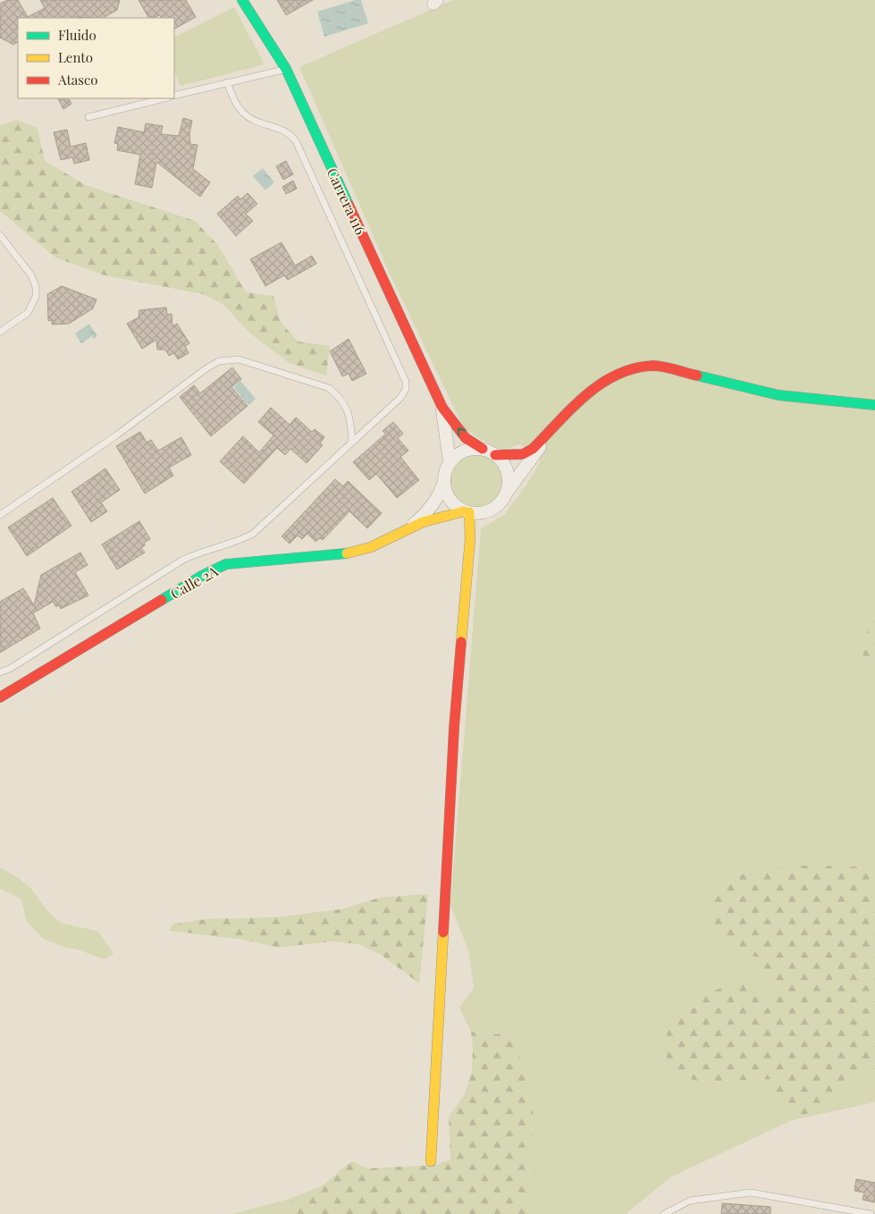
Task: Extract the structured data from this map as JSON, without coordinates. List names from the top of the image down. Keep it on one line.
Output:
{"streets":{"street":["Carrera 116","Calle 2A"]},"crossings":[["Carrera 116","Calle 2A"]],"legend":["Fluido","Lento","Atasco"]}
